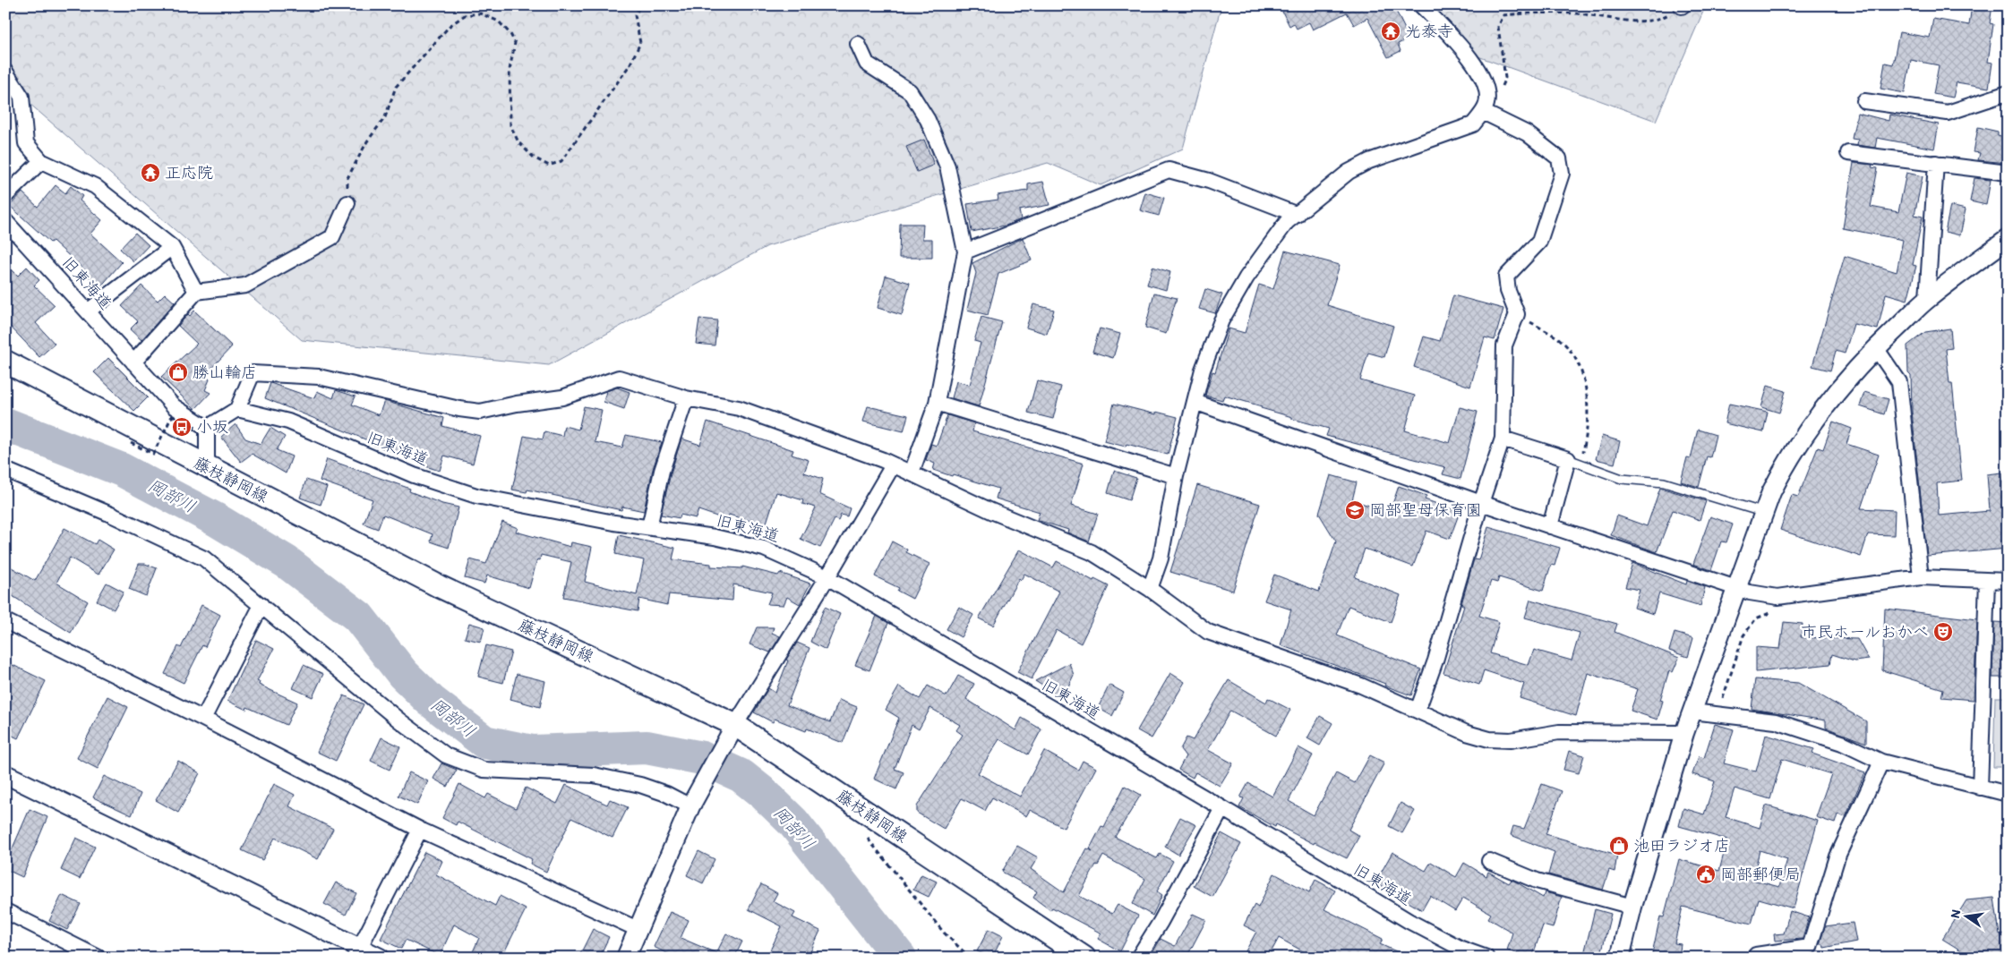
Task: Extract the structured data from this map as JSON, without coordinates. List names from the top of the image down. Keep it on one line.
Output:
{"streets":{"main road":["藤枝静岡線"],"street":["旧東海道"]},"water":["岡部川"],"places":{"temple":["光泰寺","正応院"],"shop":["勝山輪店","池田ラジオ店"],"bus stop":["小坂"],"school or university":["岡部聖母保育園"],"theatre":["市民ホールおかべ"],"public building":["岡部郵便局"]},"north":"left"}
